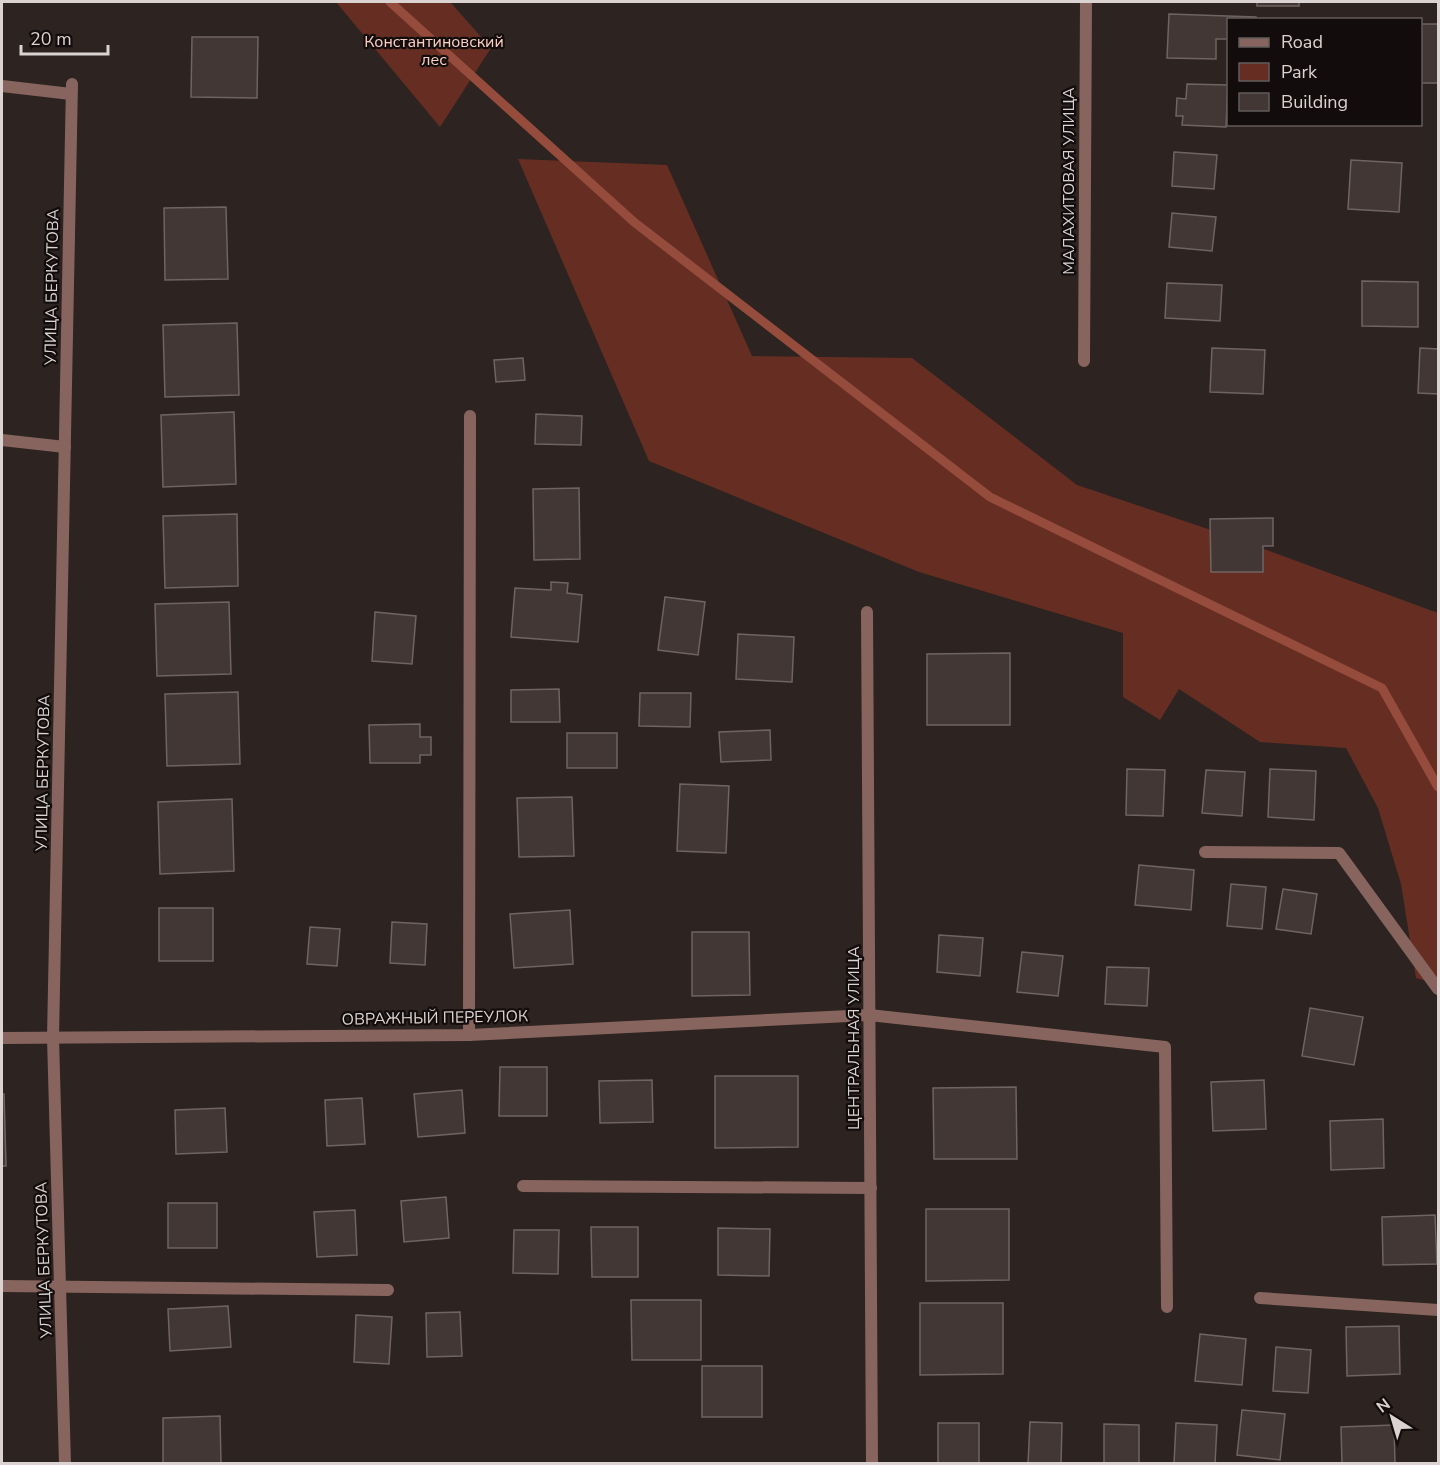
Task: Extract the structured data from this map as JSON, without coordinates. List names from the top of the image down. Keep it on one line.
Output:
{"streets":{"street":["МАЛАХИТОВАЯ УЛИЦА","УЛИЦА БЕРКУТОВА","ОВРАЖНЫЙ ПЕРЕУЛОК","ЦЕНТРАЛЬНАЯ УЛИЦА"]},"crossings":[["УЛИЦА БЕРКУТОВА","ОВРАЖНЫЙ ПЕРЕУЛОК"],["ОВРАЖНЫЙ ПЕРЕУЛОК","ЦЕНТРАЛЬНАЯ УЛИЦА"]],"parks":["Константиновский лес"],"legend":["Road","Park","Building"],"scale_bar":"20 m","north":"top left"}
